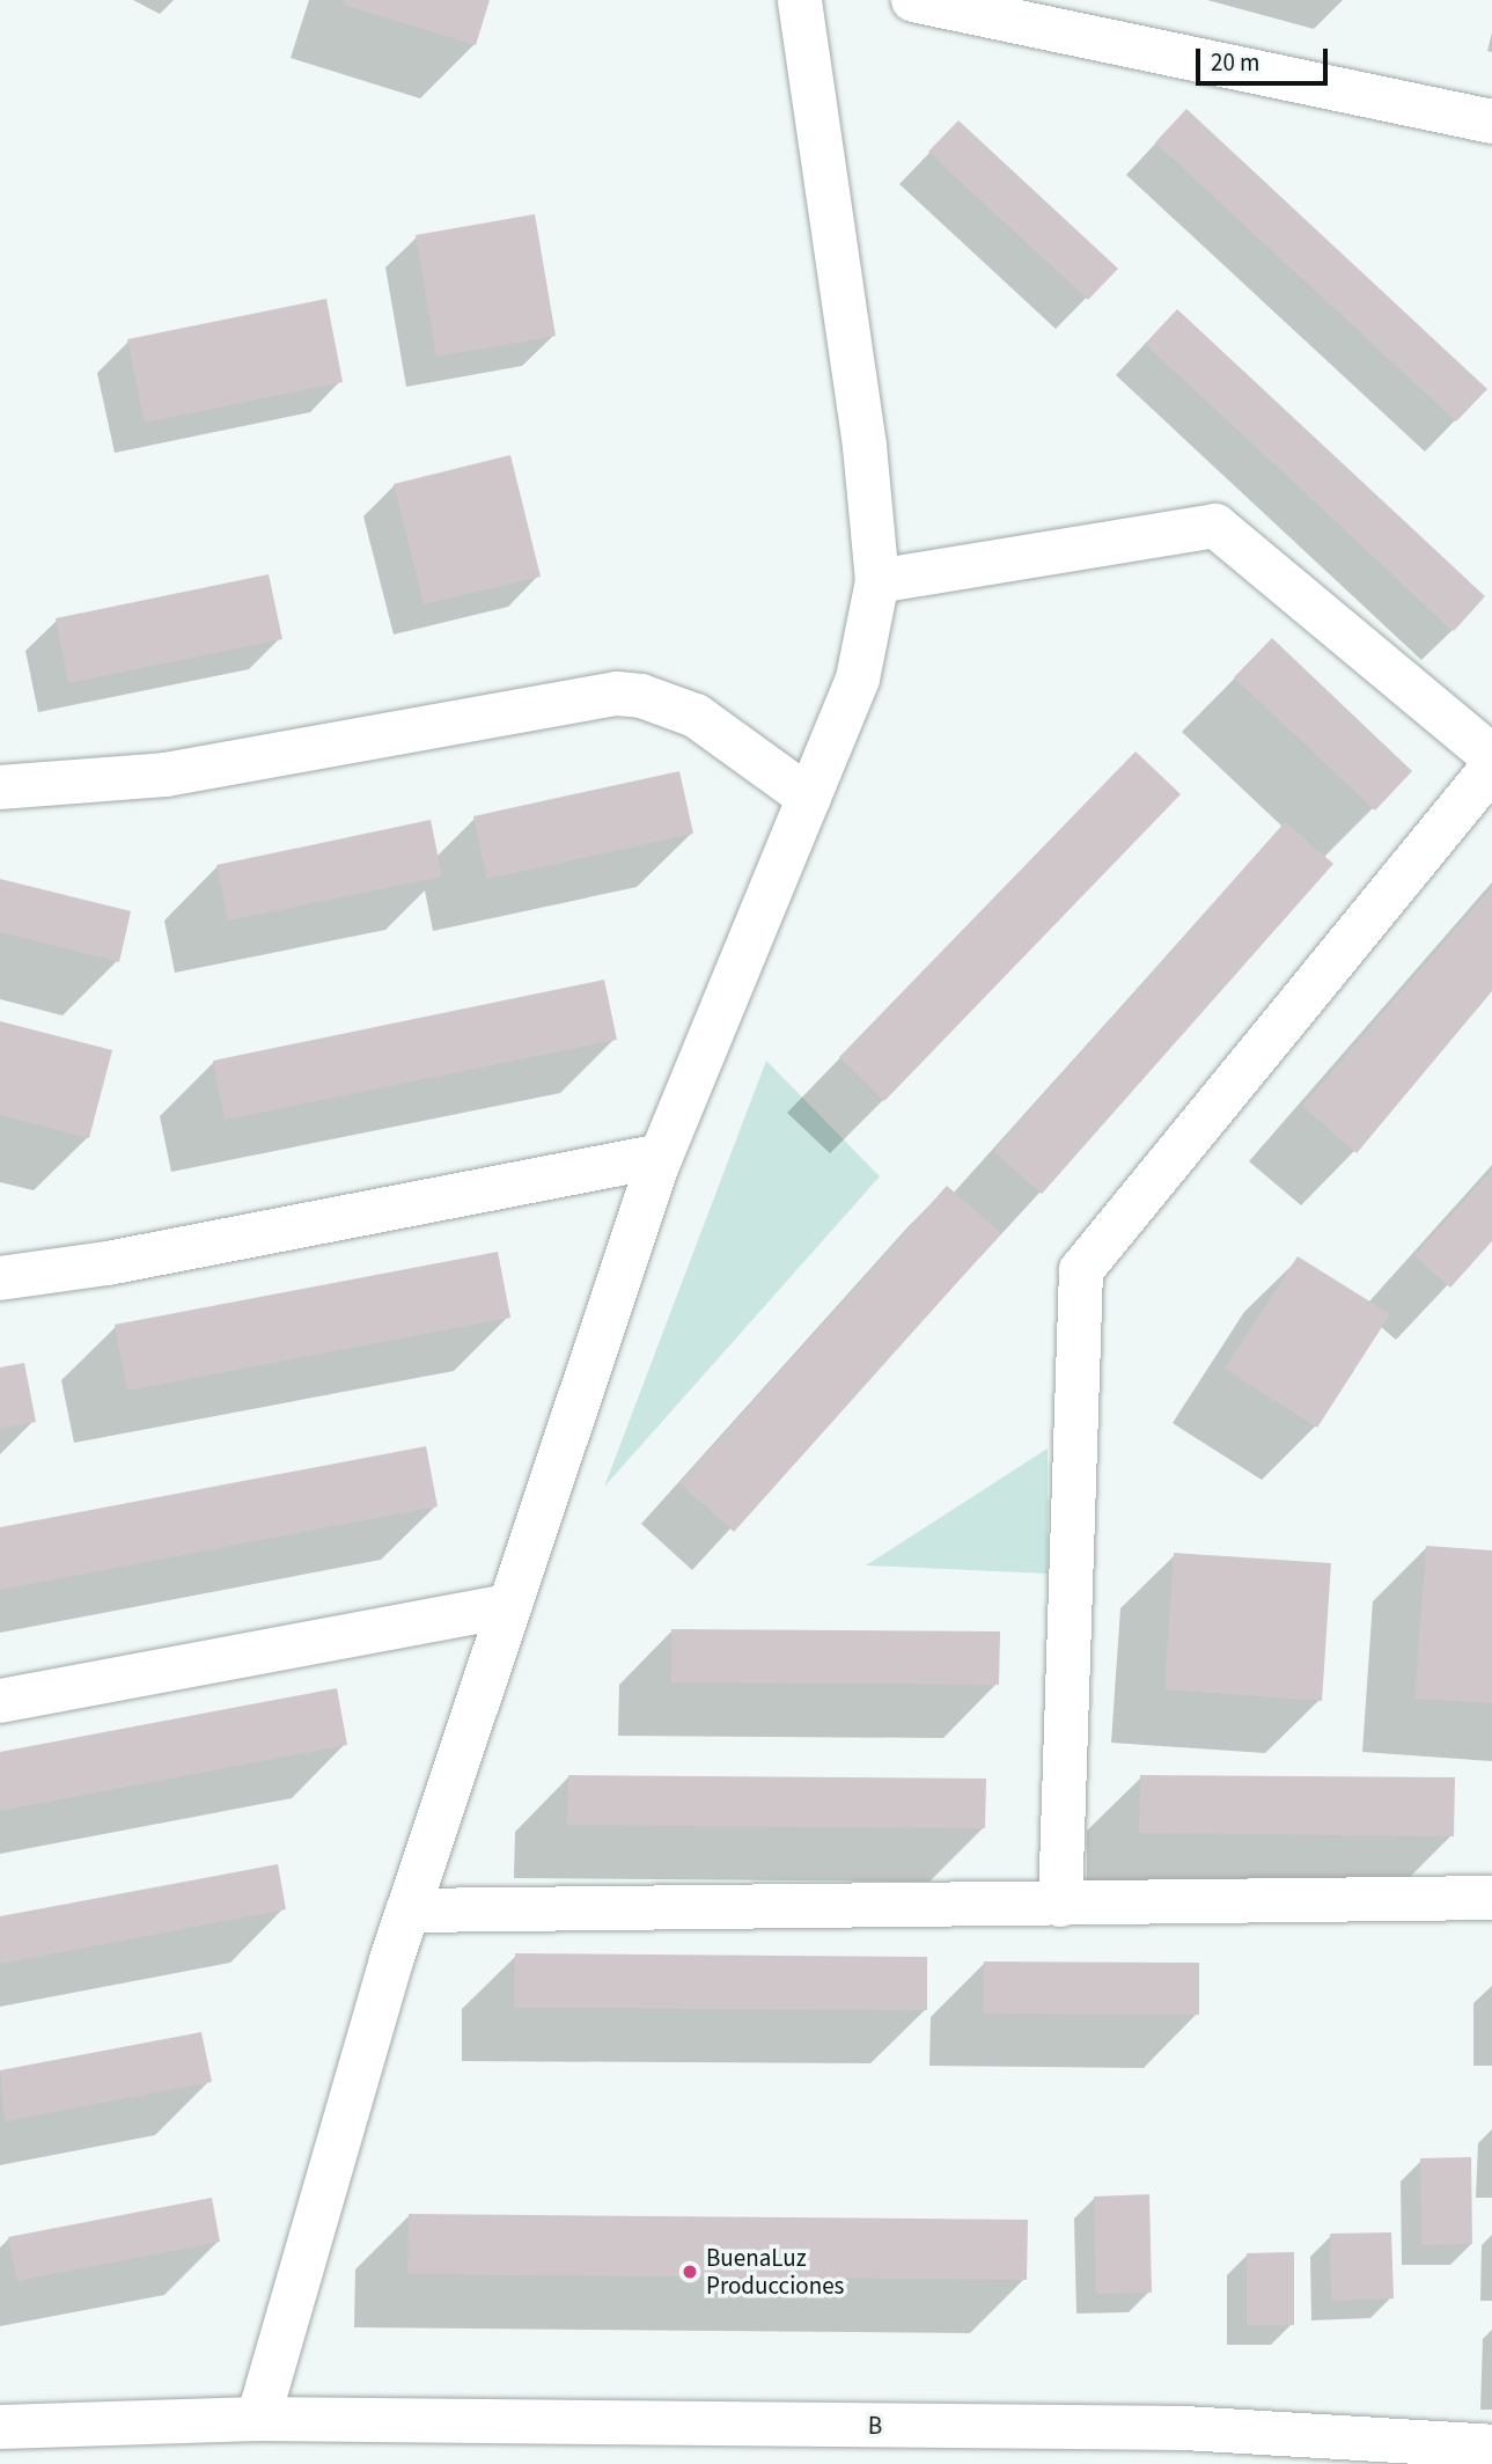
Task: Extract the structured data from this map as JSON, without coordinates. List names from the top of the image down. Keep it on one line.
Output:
{"streets":{"street":["B"]},"places":["BuenaLuz Producciones"],"scale_bar":"20 m"}
